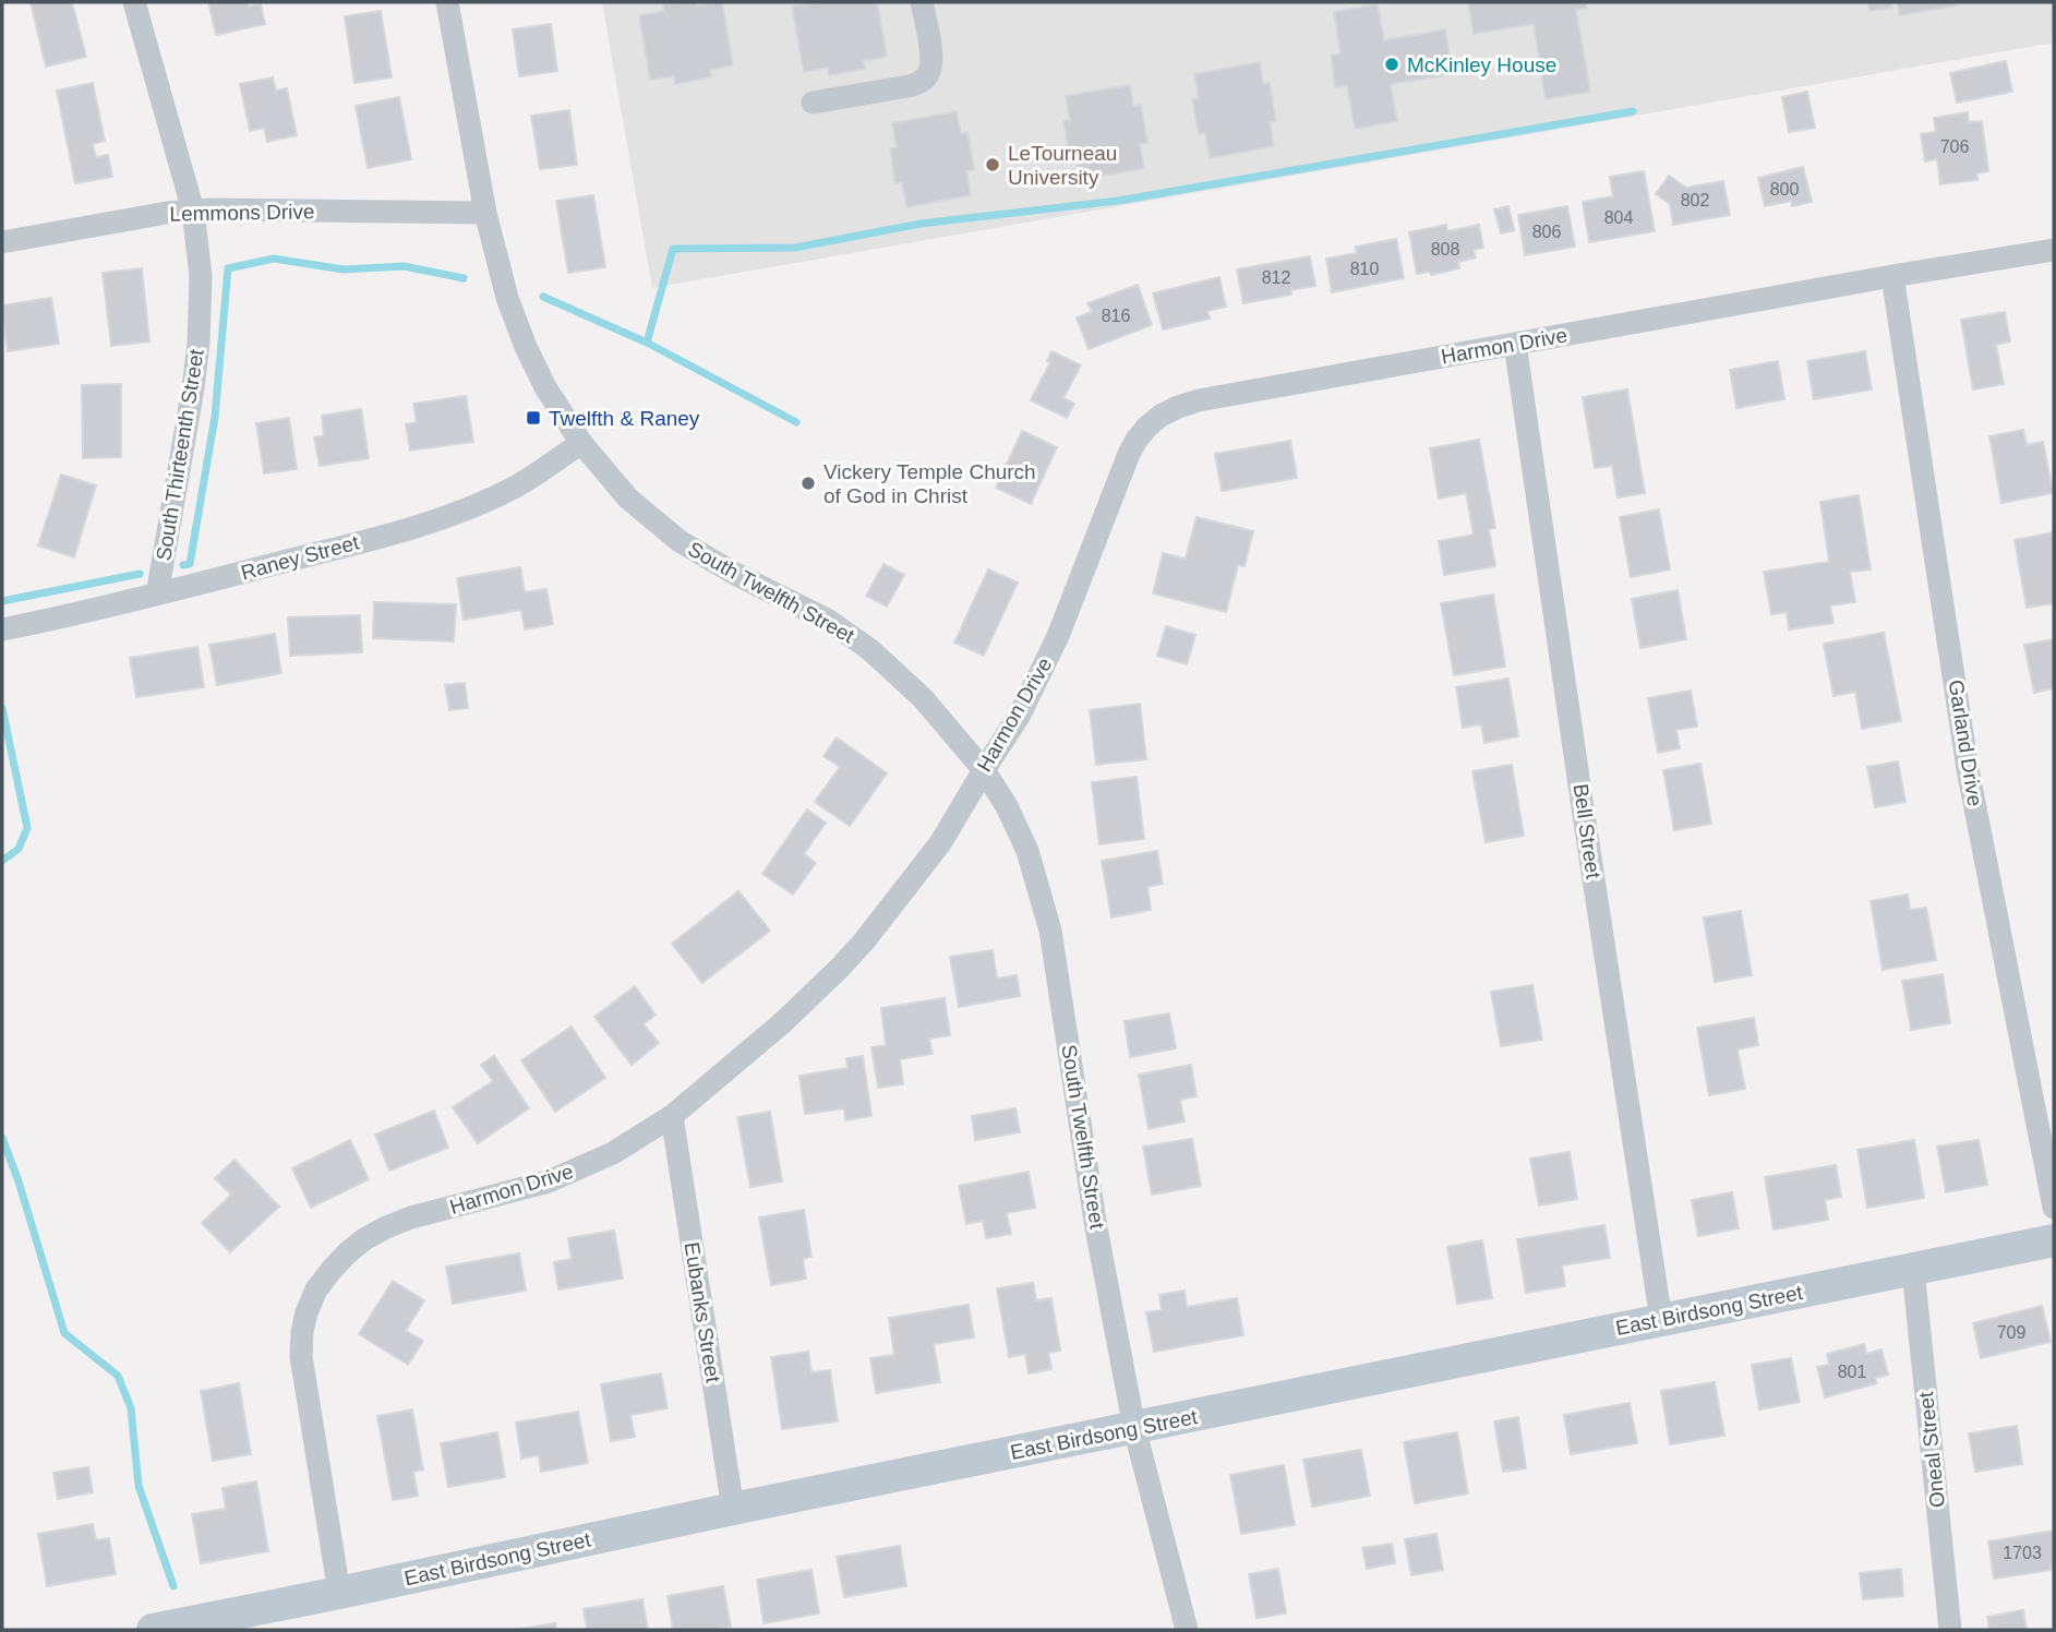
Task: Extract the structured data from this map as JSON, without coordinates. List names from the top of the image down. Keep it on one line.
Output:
{"streets":{"street":["Lemmons Drive","Harmon Drive","South Thirteenth Street","Raney Street","South Twelfth Street","Garland Drive","Bell Street","East Birdsong Street","Eubanks Street","Oneal Street"]},"crossings":[["Lemmons Drive","South Thirteenth Street"],["Lemmons Drive","South Twelfth Street"],["Harmon Drive","South Twelfth Street"],["Harmon Drive","Garland Drive"],["Harmon Drive","Bell Street"],["Harmon Drive","East Birdsong Street"],["Harmon Drive","Eubanks Street"],["South Thirteenth Street","Raney Street"],["Raney Street","South Twelfth Street"],["South Twelfth Street","East Birdsong Street"],["Bell Street","East Birdsong Street"],["East Birdsong Street","Eubanks Street"],["East Birdsong Street","Oneal Street"]],"places":{"other":["McKinley House","LeTourneau University","Vickery Temple Church of God in Christ"],"transit":["Twelfth & Raney"]},"house_numbers":["706","800","802","804","806","808","810","812","816","709","801","1703"]}
